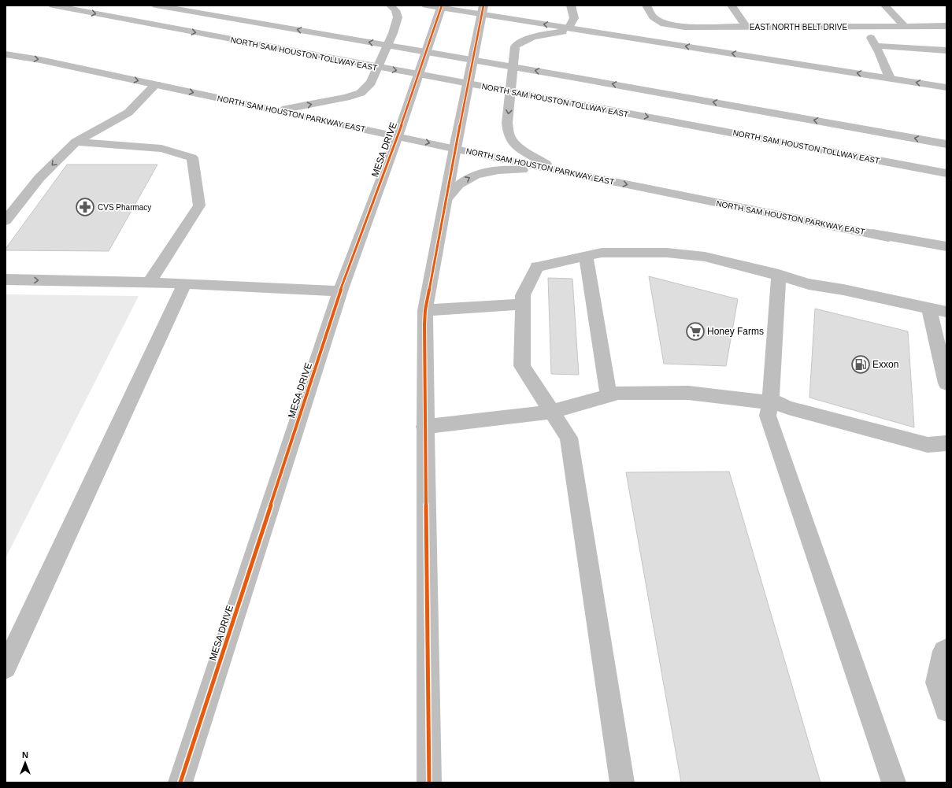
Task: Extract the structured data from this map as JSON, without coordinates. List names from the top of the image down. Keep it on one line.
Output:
{"streets":{"main road":["EAST NORTH BELT DRIVE","NORTH SAM HOUSTON TOLLWAY EAST","NORTH SAM HOUSTON PARKWAY EAST","MESA DRIVE"]},"crossings":[["NORTH SAM HOUSTON PARKWAY EAST","MESA DRIVE"]],"places":{"pharmacy":["CVS Pharmacy"],"supermarket":["Honey Farms"],"fuel station":["Exxon"]},"north":"top"}
